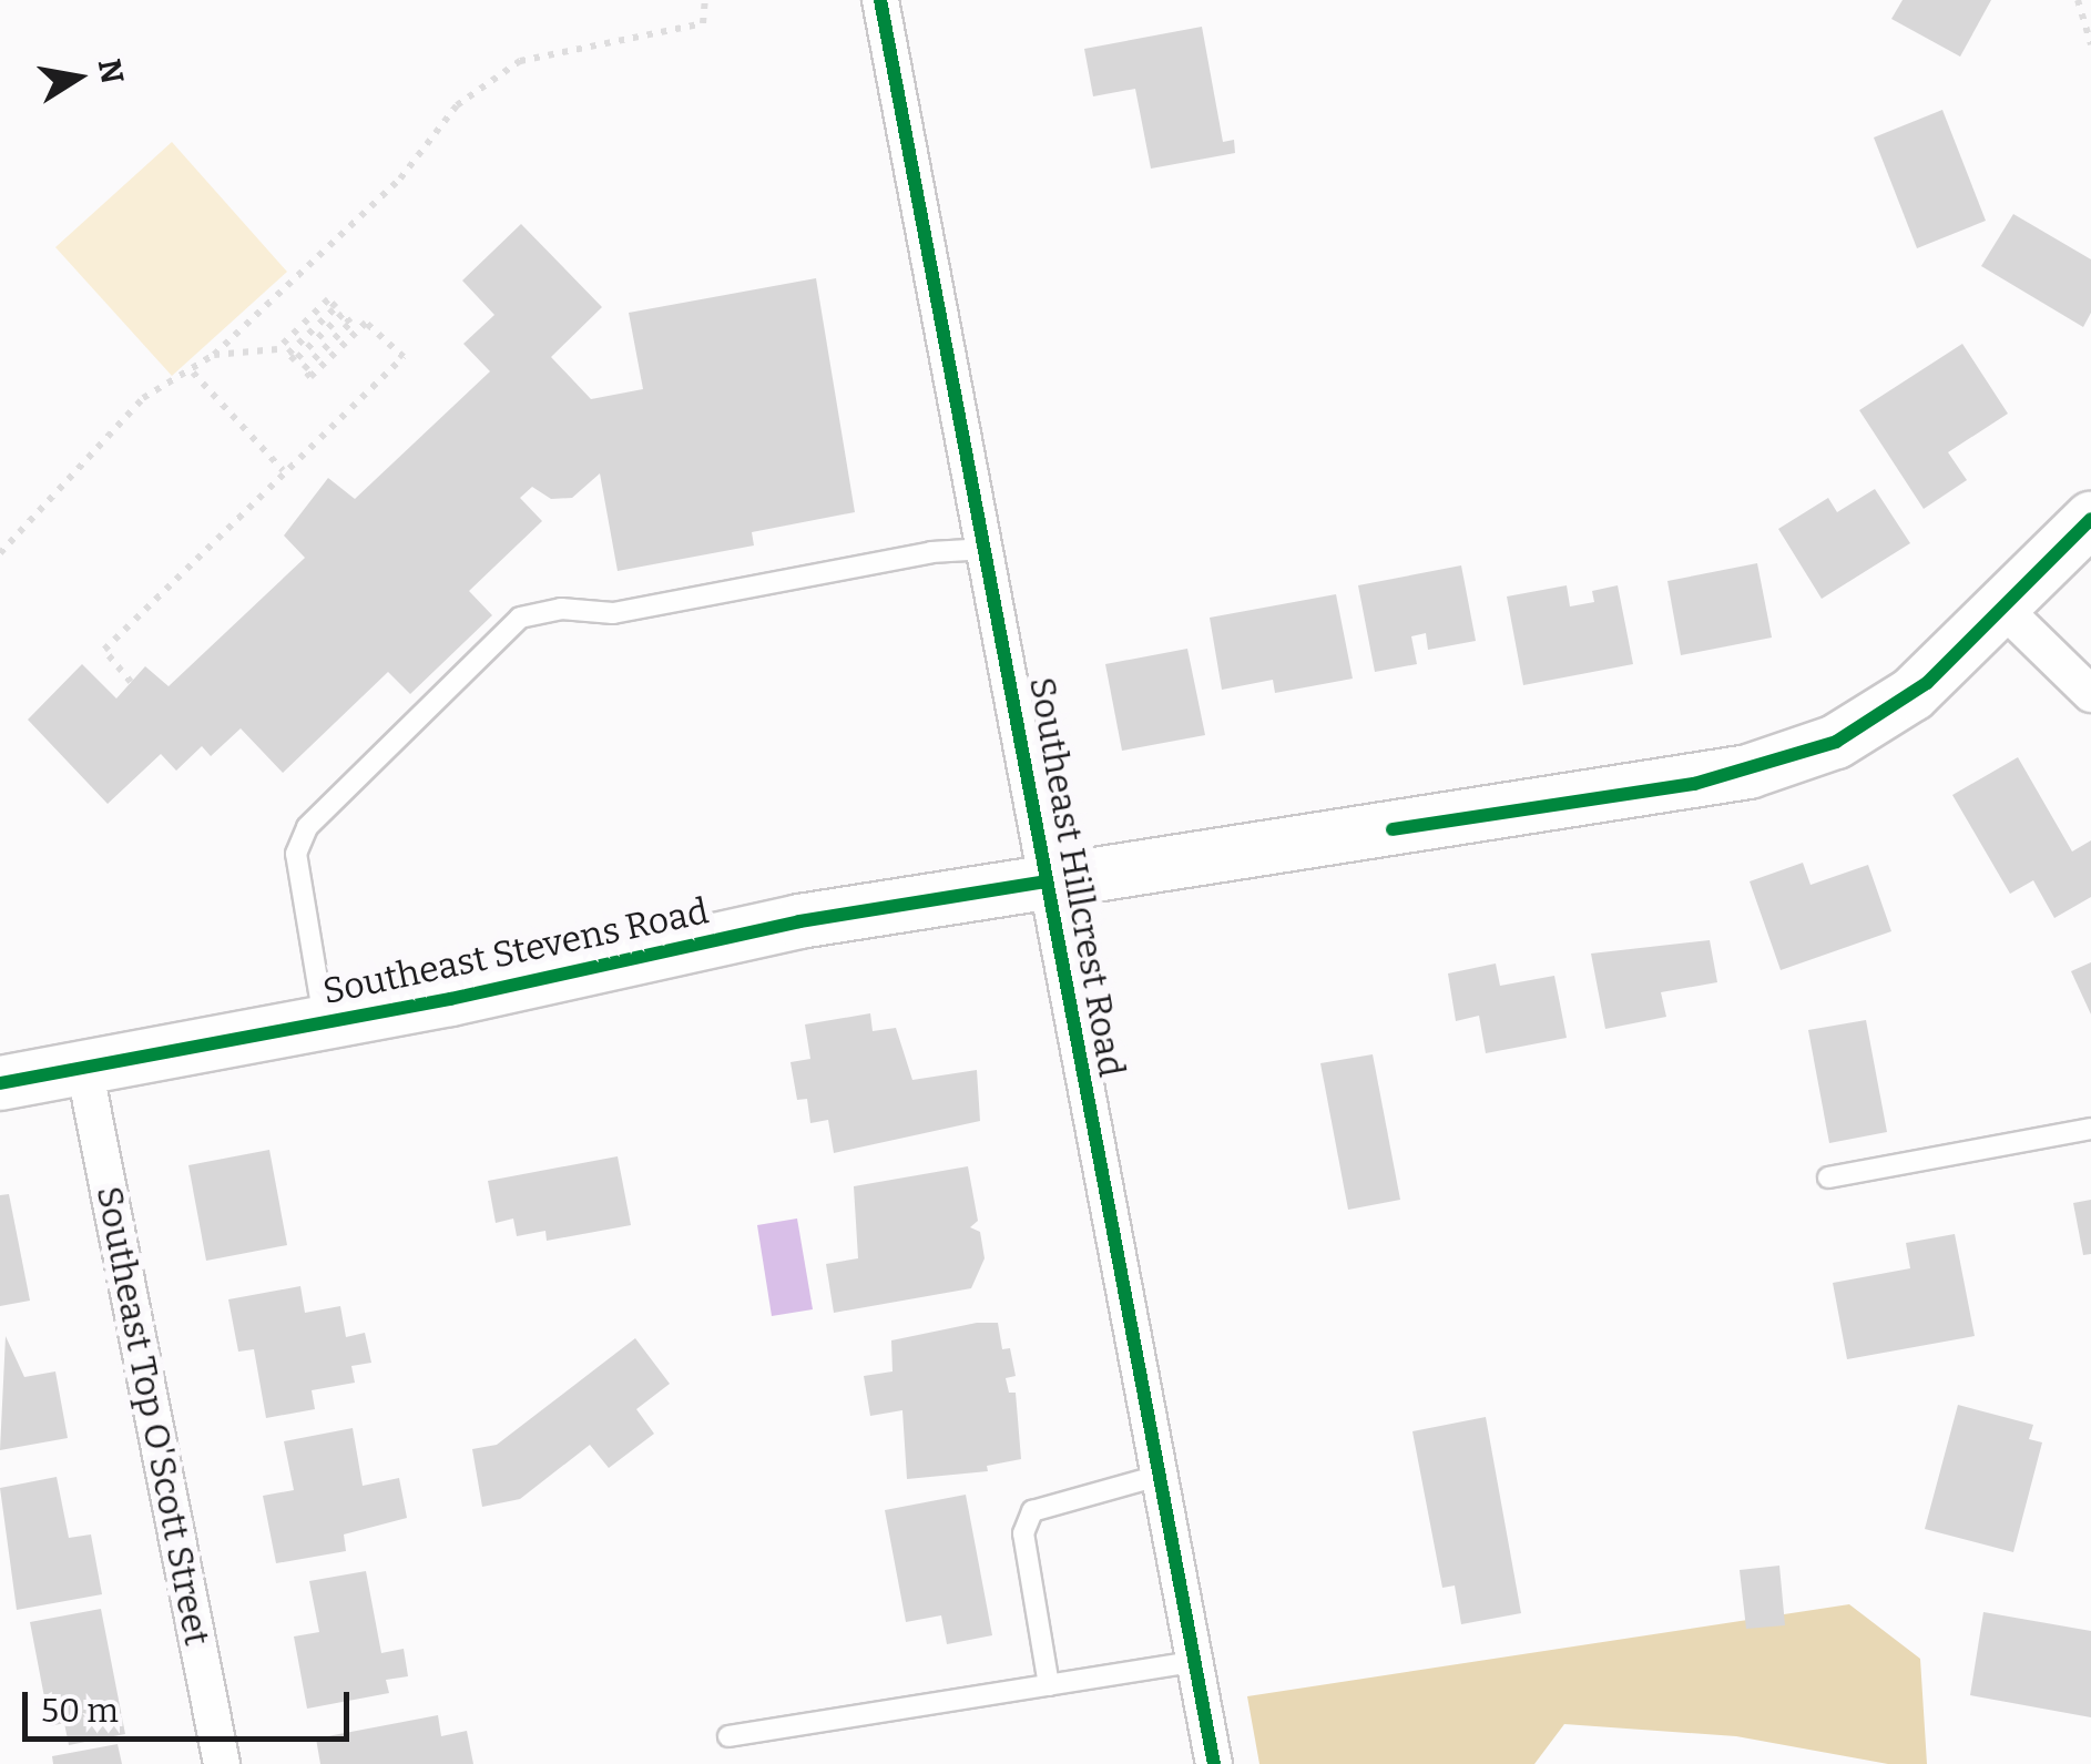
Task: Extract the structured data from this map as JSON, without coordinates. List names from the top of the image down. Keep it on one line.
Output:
{"streets":{"street":["Southeast Hillcrest Road","Southeast Stevens Road","Southeast Top O'Scott Street"]},"crossings":[["Southeast Hillcrest Road","Southeast Stevens Road"],["Southeast Stevens Road","Southeast Top O'Scott Street"]],"scale_bar":"50 m","north":"right"}
